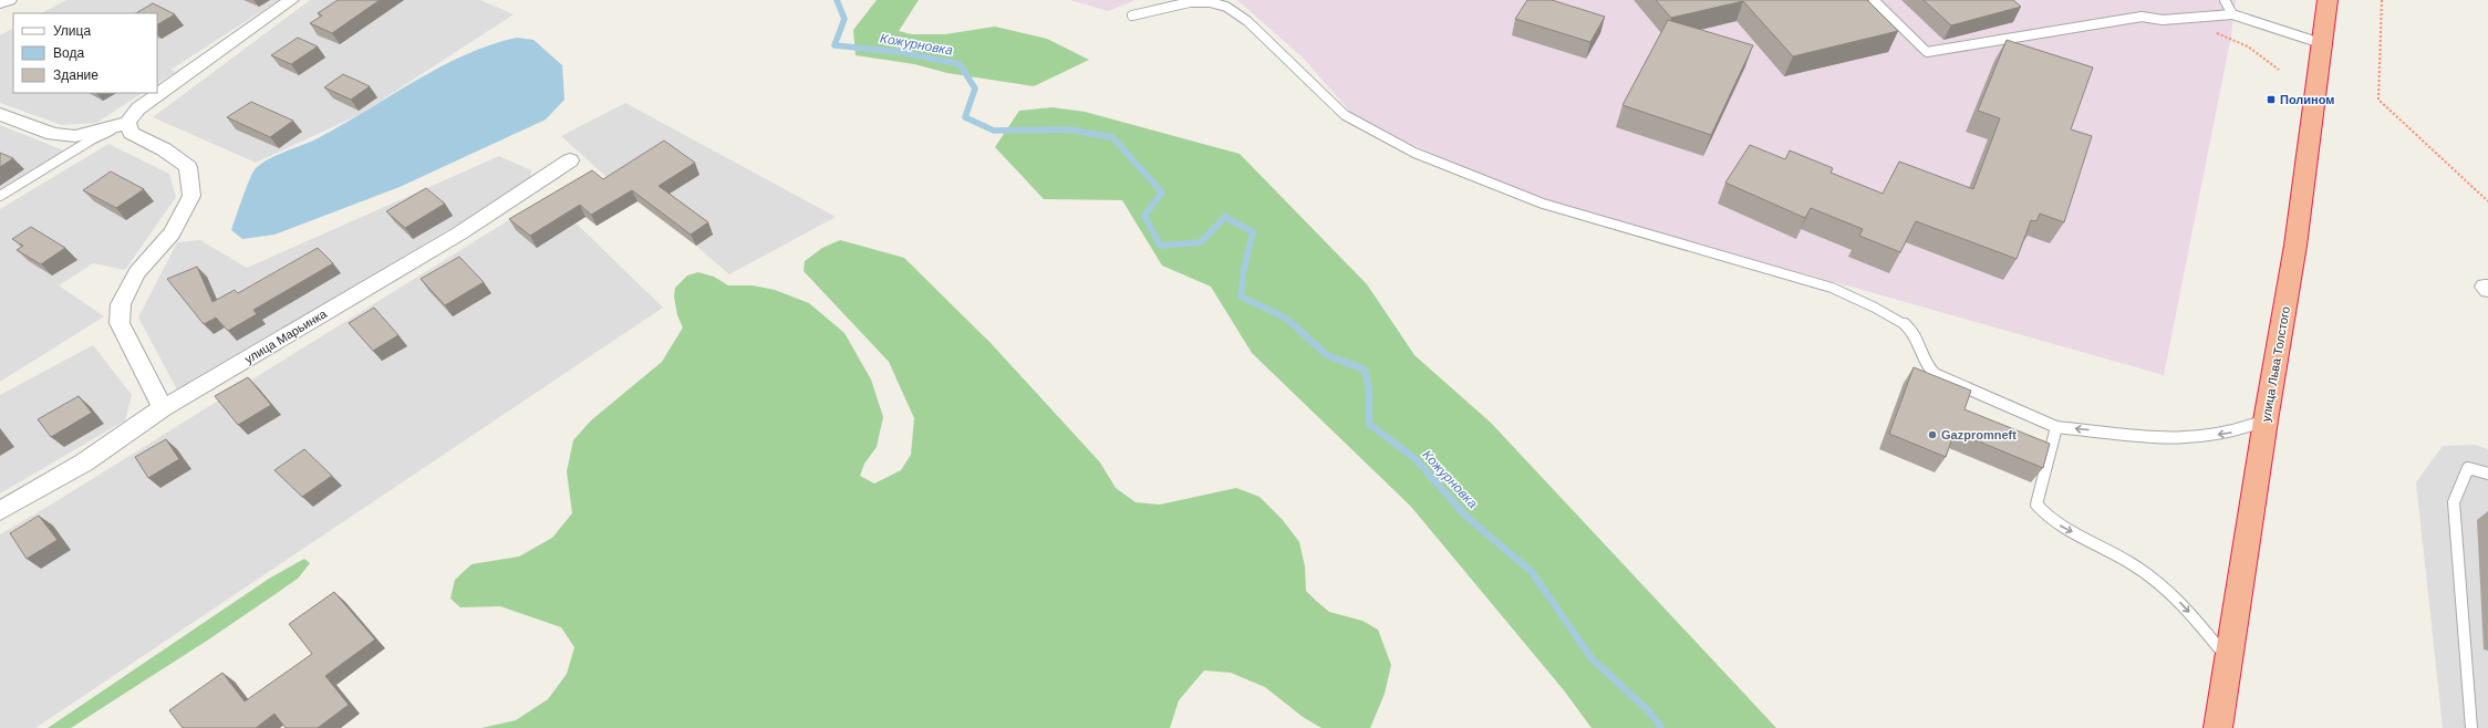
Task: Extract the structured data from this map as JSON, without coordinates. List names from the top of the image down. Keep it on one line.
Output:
{"streets":{"highway":["улица Льва Толстого"],"street":["улица Марьинка"]},"water":["Кожурновка"],"places":{"transit":["Полином"],"other":["Gazpromneft"]},"legend":["Улица","Вода","Здание"]}
